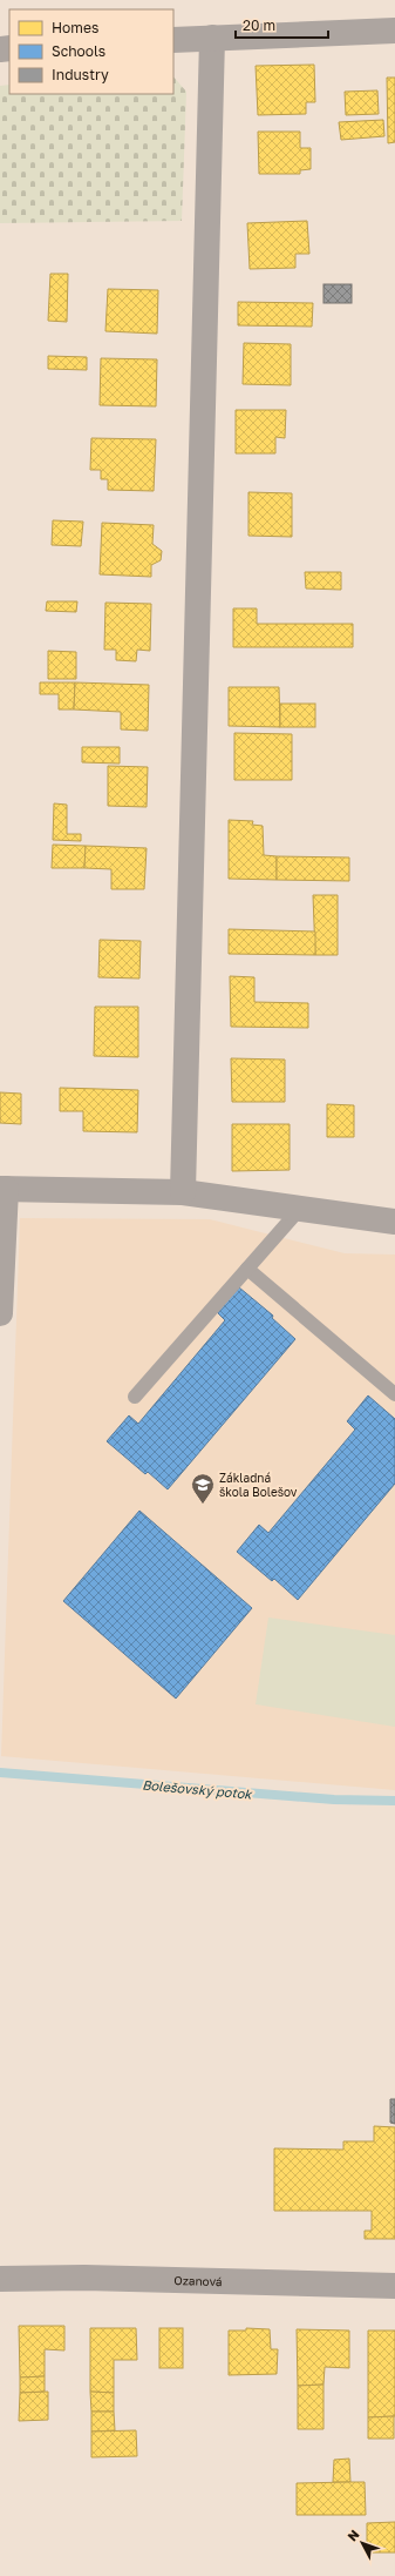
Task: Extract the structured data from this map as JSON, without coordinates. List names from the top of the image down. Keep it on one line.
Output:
{"streets":{"street":["Ozanová"]},"water":["Bolešovský potok"],"places":{"school or university":["Základná škola Bolešov"]},"legend":["Homes","Schools","Industry"],"scale_bar":"20 m","north":"top left"}
